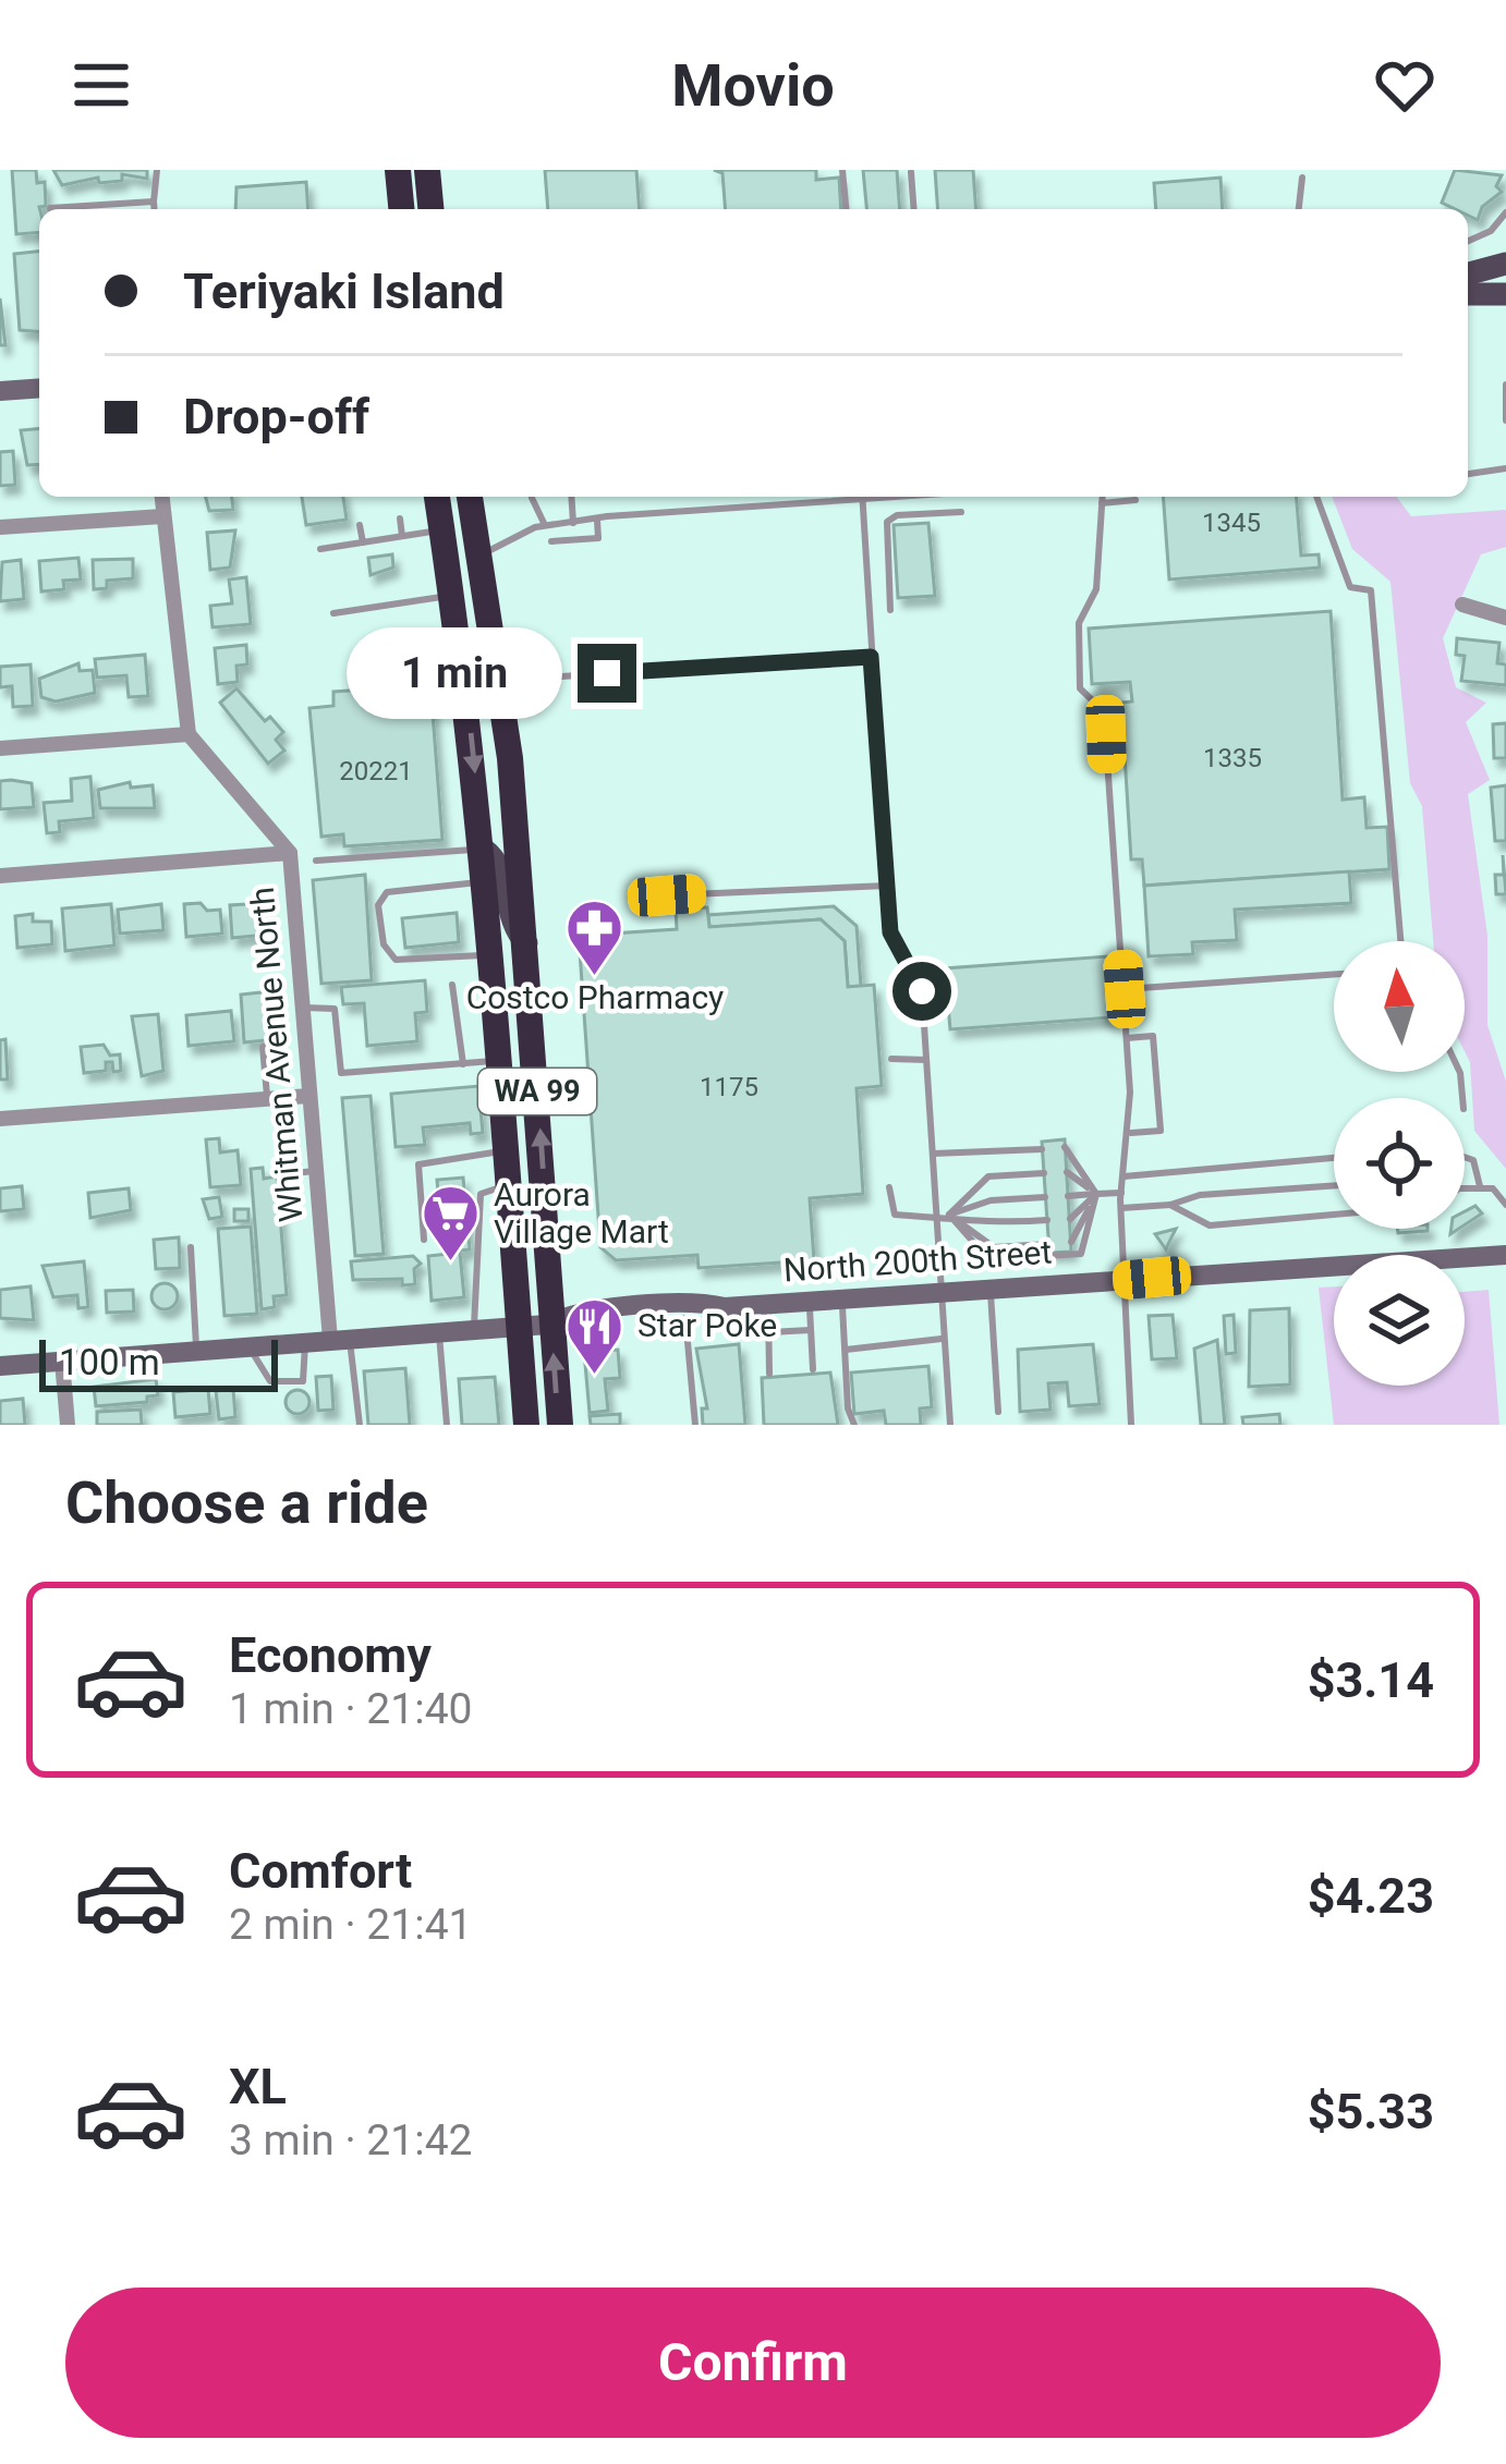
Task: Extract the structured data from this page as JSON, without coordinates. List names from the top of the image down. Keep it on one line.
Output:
{"streets":{"highway":["WA 99"],"street":["Whitman Avenue North","North 200th Street"]},"crossings":[["Whitman Avenue North","North 200th Street"],["WA 99","North 200th Street"]],"places":{"pharmacy":["Costco Pharmacy"],"supermarket":["Aurora Village Mart"],"restaurant":["Star Poke"]},"house_numbers":["1345","1335","20221","1175"],"scale_bar":"100 m","north":"top","page":{"header":"Movio","banner":["Teriyaki Island","Drop-off"],"bubble":"1 min","scale":"100 m","heading":"Choose a ride","list":[{"name":"Economy","note":"1 min · 21:40","value":"$3.14"},{"name":"Comfort","note":"2 min · 21:41","value":"$4.23"},{"name":"XL","note":"3 min · 21:42","value":"$5.33"}],"buttons":"Confirm"}}
